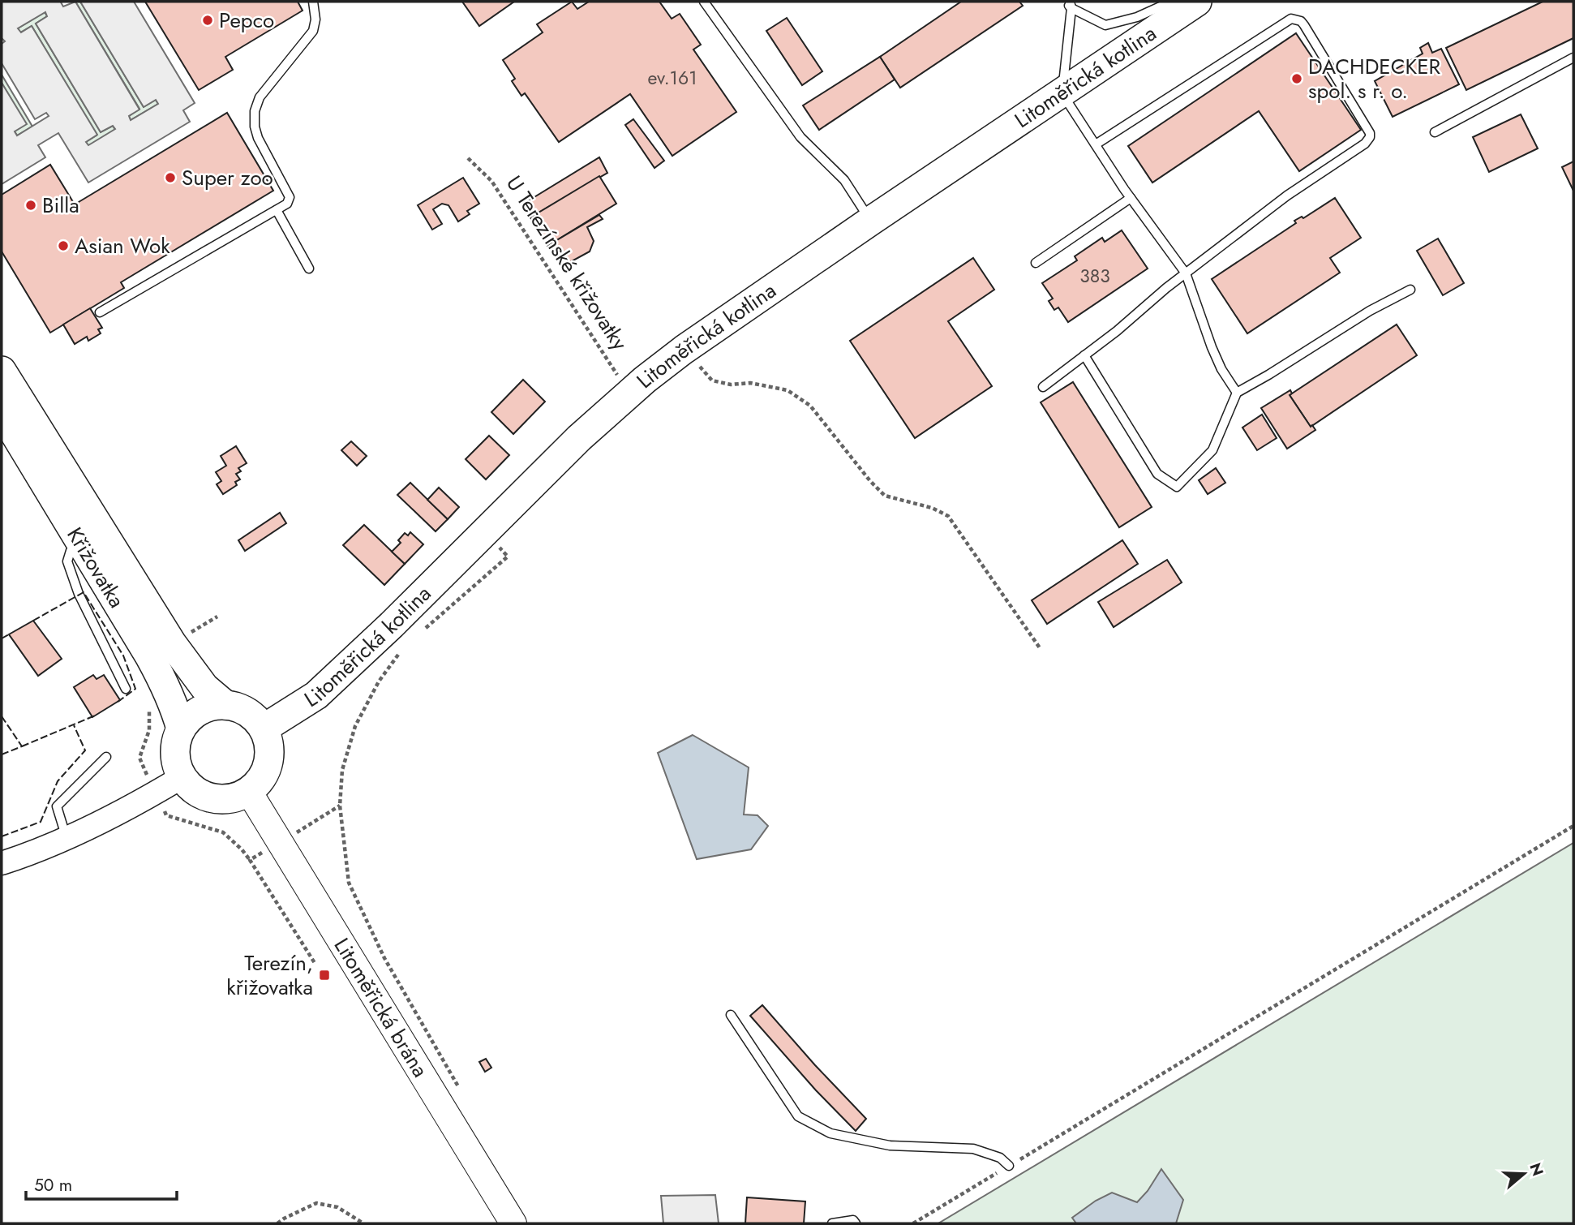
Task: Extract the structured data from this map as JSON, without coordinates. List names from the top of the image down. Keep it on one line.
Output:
{"streets":{"main road":["Litoměřická kotlina","Křižovatka","Litoměřická brána"],"path":["U Terezínské křižovatky"]},"crossings":[["Litoměřická kotlina","U Terezínské křižovatky"],["Litoměřická kotlina","Křižovatka"],["Litoměřická kotlina","Litoměřická brána"],["Křižovatka","Litoměřická brána"]],"places":{"other":["Pepco","DACHDECKER spol. s r. o.","Super zoo","Billa","Asian Wok"],"transit":["Terezín, křižovatka"]},"house_numbers":["ev.161","383"],"scale_bar":"50 m","north":"right"}
